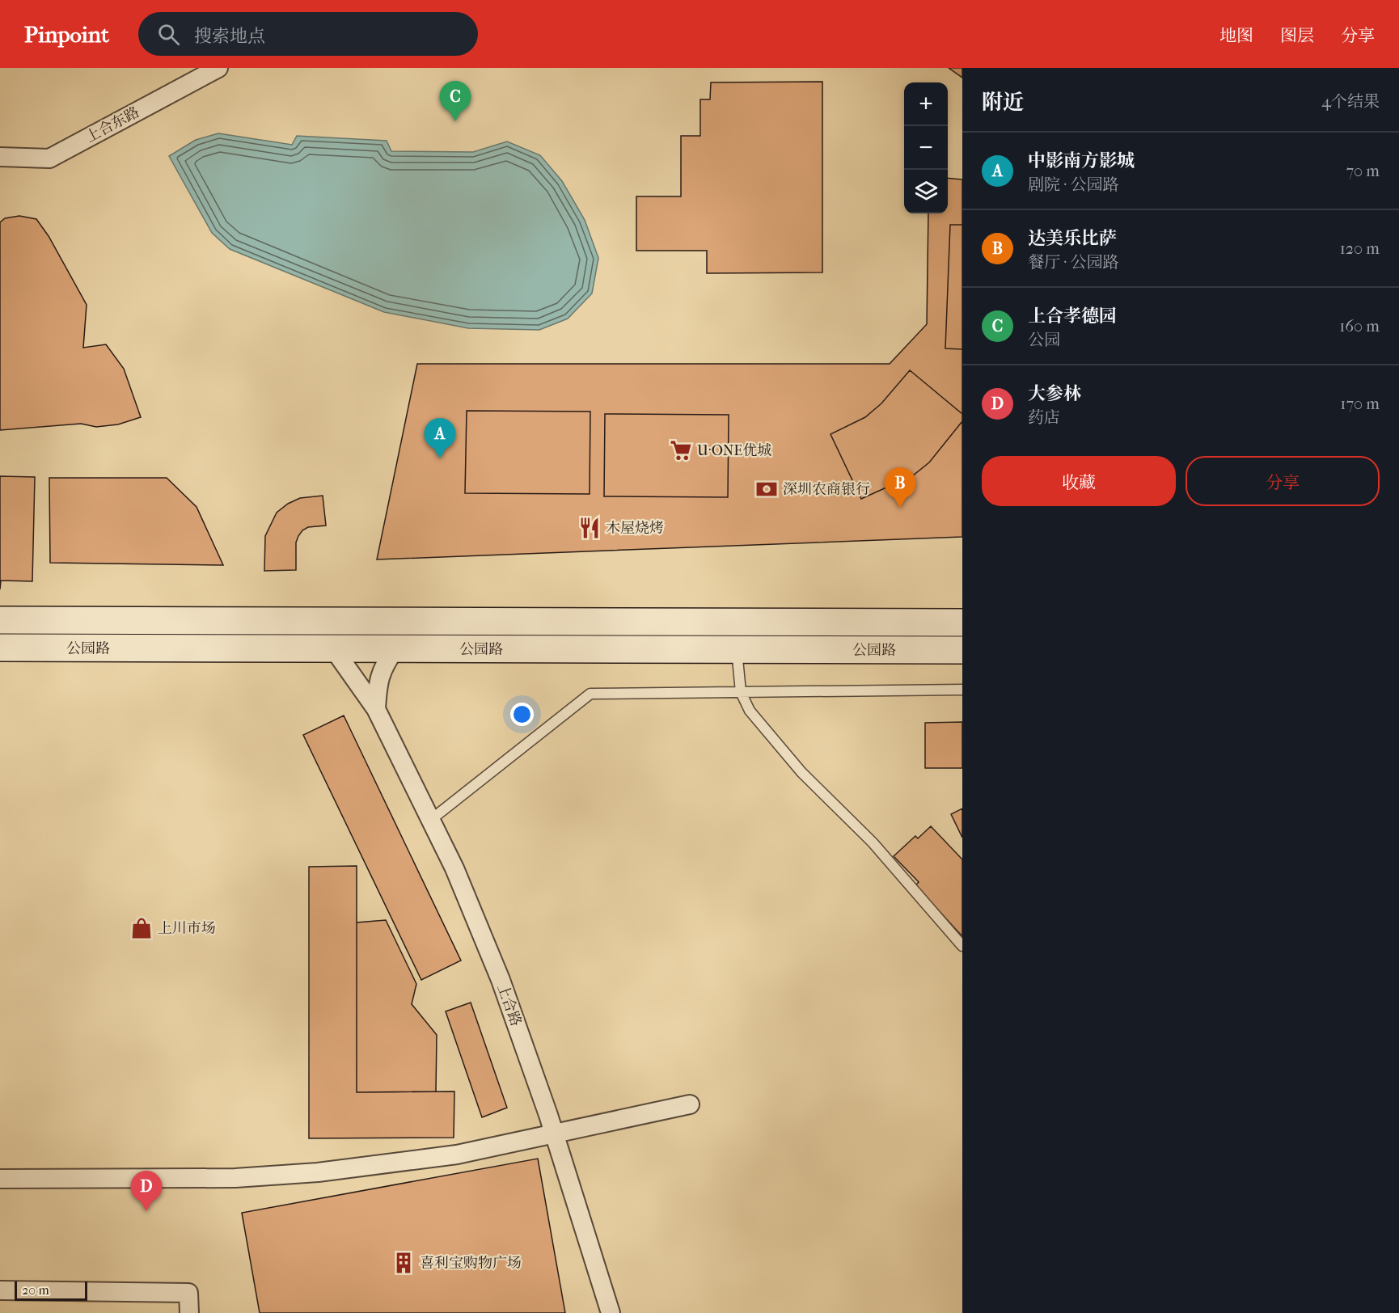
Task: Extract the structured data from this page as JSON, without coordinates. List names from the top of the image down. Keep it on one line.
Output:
{"streets":{"main road":["公园路"],"street":["上合东路","上合路"]},"crossings":[["公园路","上合路"]],"places":{"supermarket":["U·ONE优城"],"bank":["深圳农商银行"],"restaurant":["木屋烧烤"],"shop":["上川市场"],"building":["喜利宝购物广场"]},"scale_bar":"20 m","page":{"header":"Pinpoint","search":"搜索地点","nav":["地图","图层","分享"],"heading":["附近","4个结果"],"pins":["C","A","B","D"],"map_buttons":["+","−"],"list":[{"mark":"A","name":"中影南方影城","note":"剧院 · 公园路","value":"70 m"},{"mark":"B","name":"达美乐比萨","note":"餐厅 · 公园路","value":"120 m"},{"mark":"C","name":"上合孝德园","note":"公园","value":"160 m"},{"mark":"D","name":"大参林","note":"药店","value":"170 m"}],"buttons":["收藏","分享"],"scale":"20 m"}}
